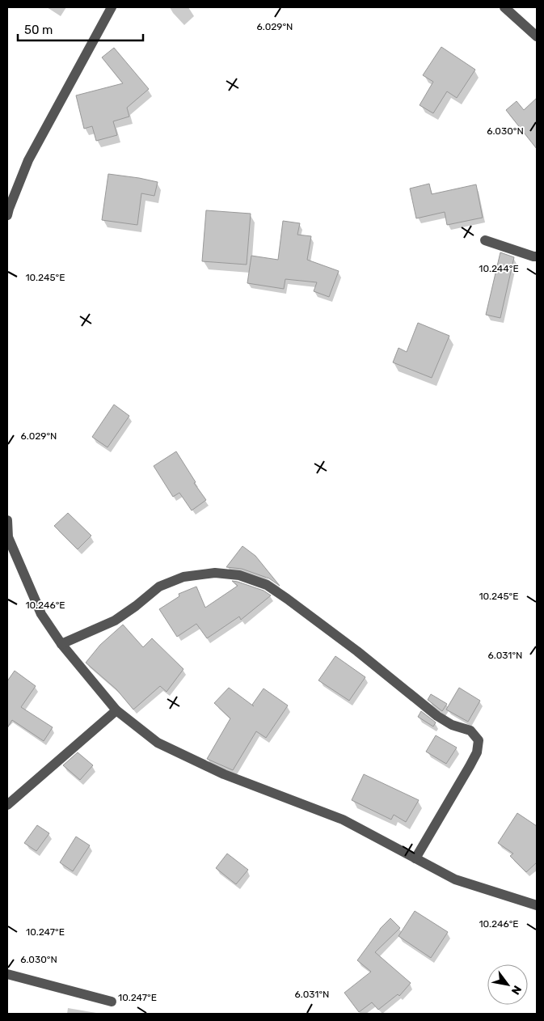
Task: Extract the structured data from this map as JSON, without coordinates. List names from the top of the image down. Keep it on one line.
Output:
{"scale_bar":"50 m","north":"bottom right","coordinates":["6.029°N","6.030°N","10.244°E","10.245°E","10.246°E","6.031°N","10.247°E"]}
